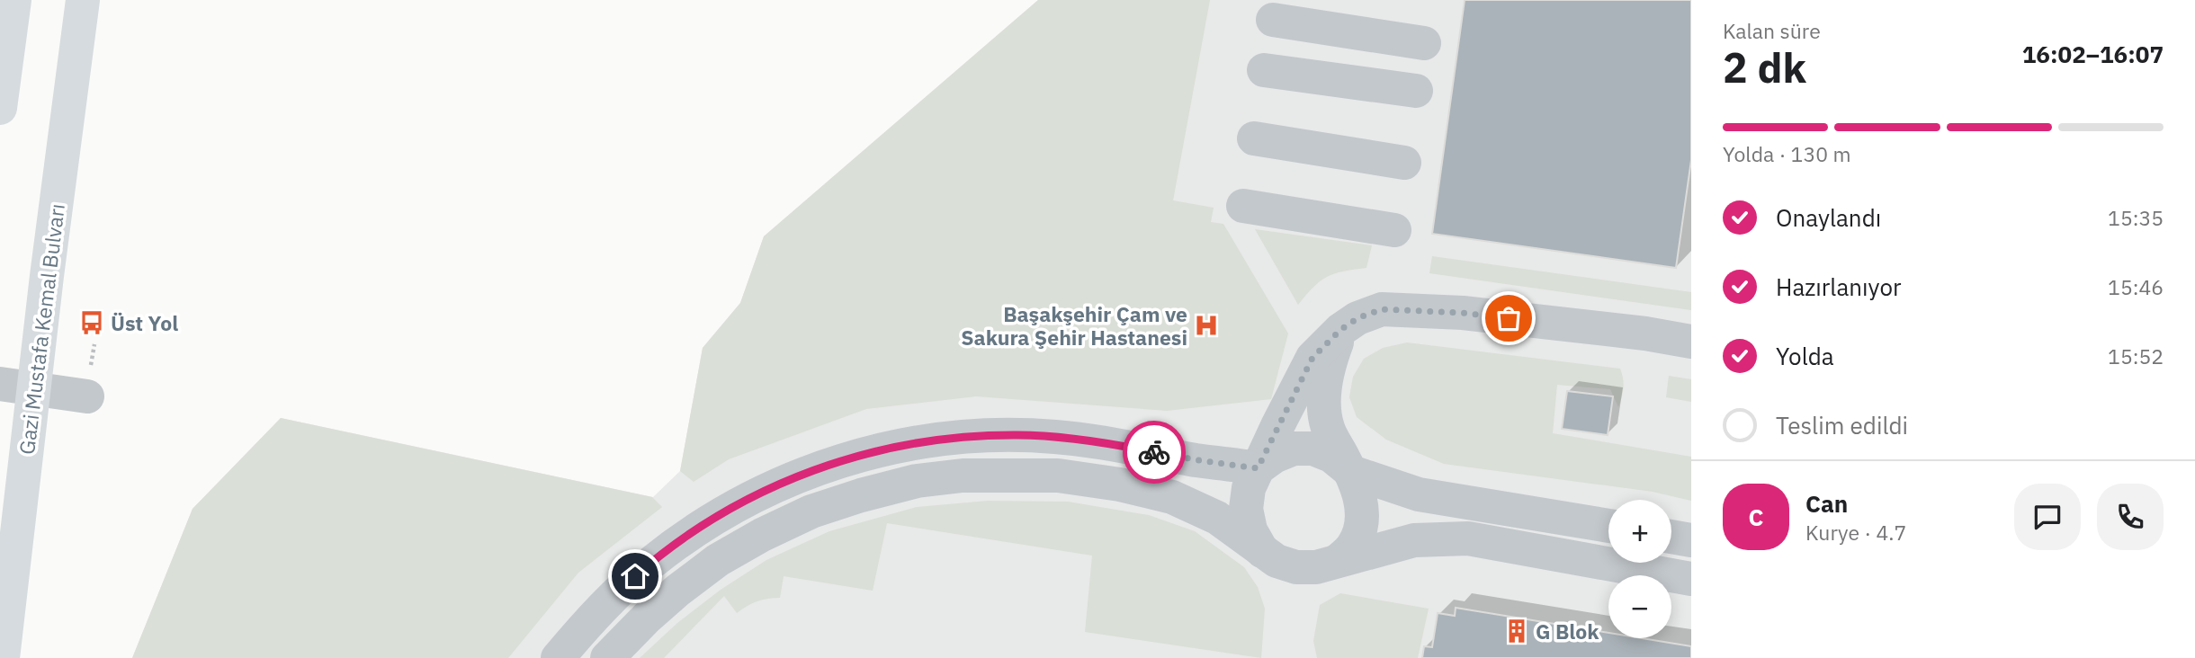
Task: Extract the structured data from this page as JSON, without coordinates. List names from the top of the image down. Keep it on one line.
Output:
{"streets":{"highway":["Gazi Mustafa Kemal Bulvarı"]},"places":{"bus stop":["Üst Yol"],"hospital":["Başakşehir Çam ve Sakura Şehir Hastanesi"],"building":["G Blok"]},"page":{"heading":["2 dk","Kalan süre","16:02–16:07"],"panel":["Can","Kurye · 4.7"],"bar":"Yolda · 130 m","list":[["Onaylandı","15:35"],["Hazırlanıyor","15:46"],["Yolda","15:52"],"Teslim edildi"],"round":"C","map_buttons":["+","−"]}}
